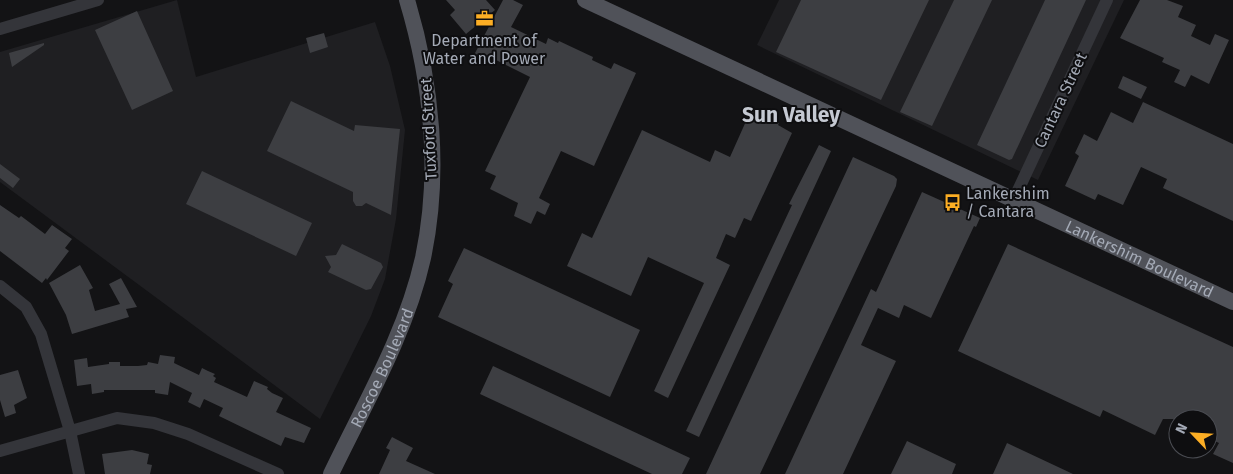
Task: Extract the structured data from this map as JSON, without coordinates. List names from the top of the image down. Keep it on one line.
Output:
{"streets":{"main road":["Tuxford Street","Lankershim Boulevard","Roscoe Boulevard"],"street":["Cantara Street"]},"crossings":[["Cantara Street","Lankershim Boulevard"],["Tuxford Street","Roscoe Boulevard"]],"districts":["Sun Valley"],"places":{"office":["Department of Water and Power"],"bus stop":["Lankershim / Cantara"]},"north":"top left"}
